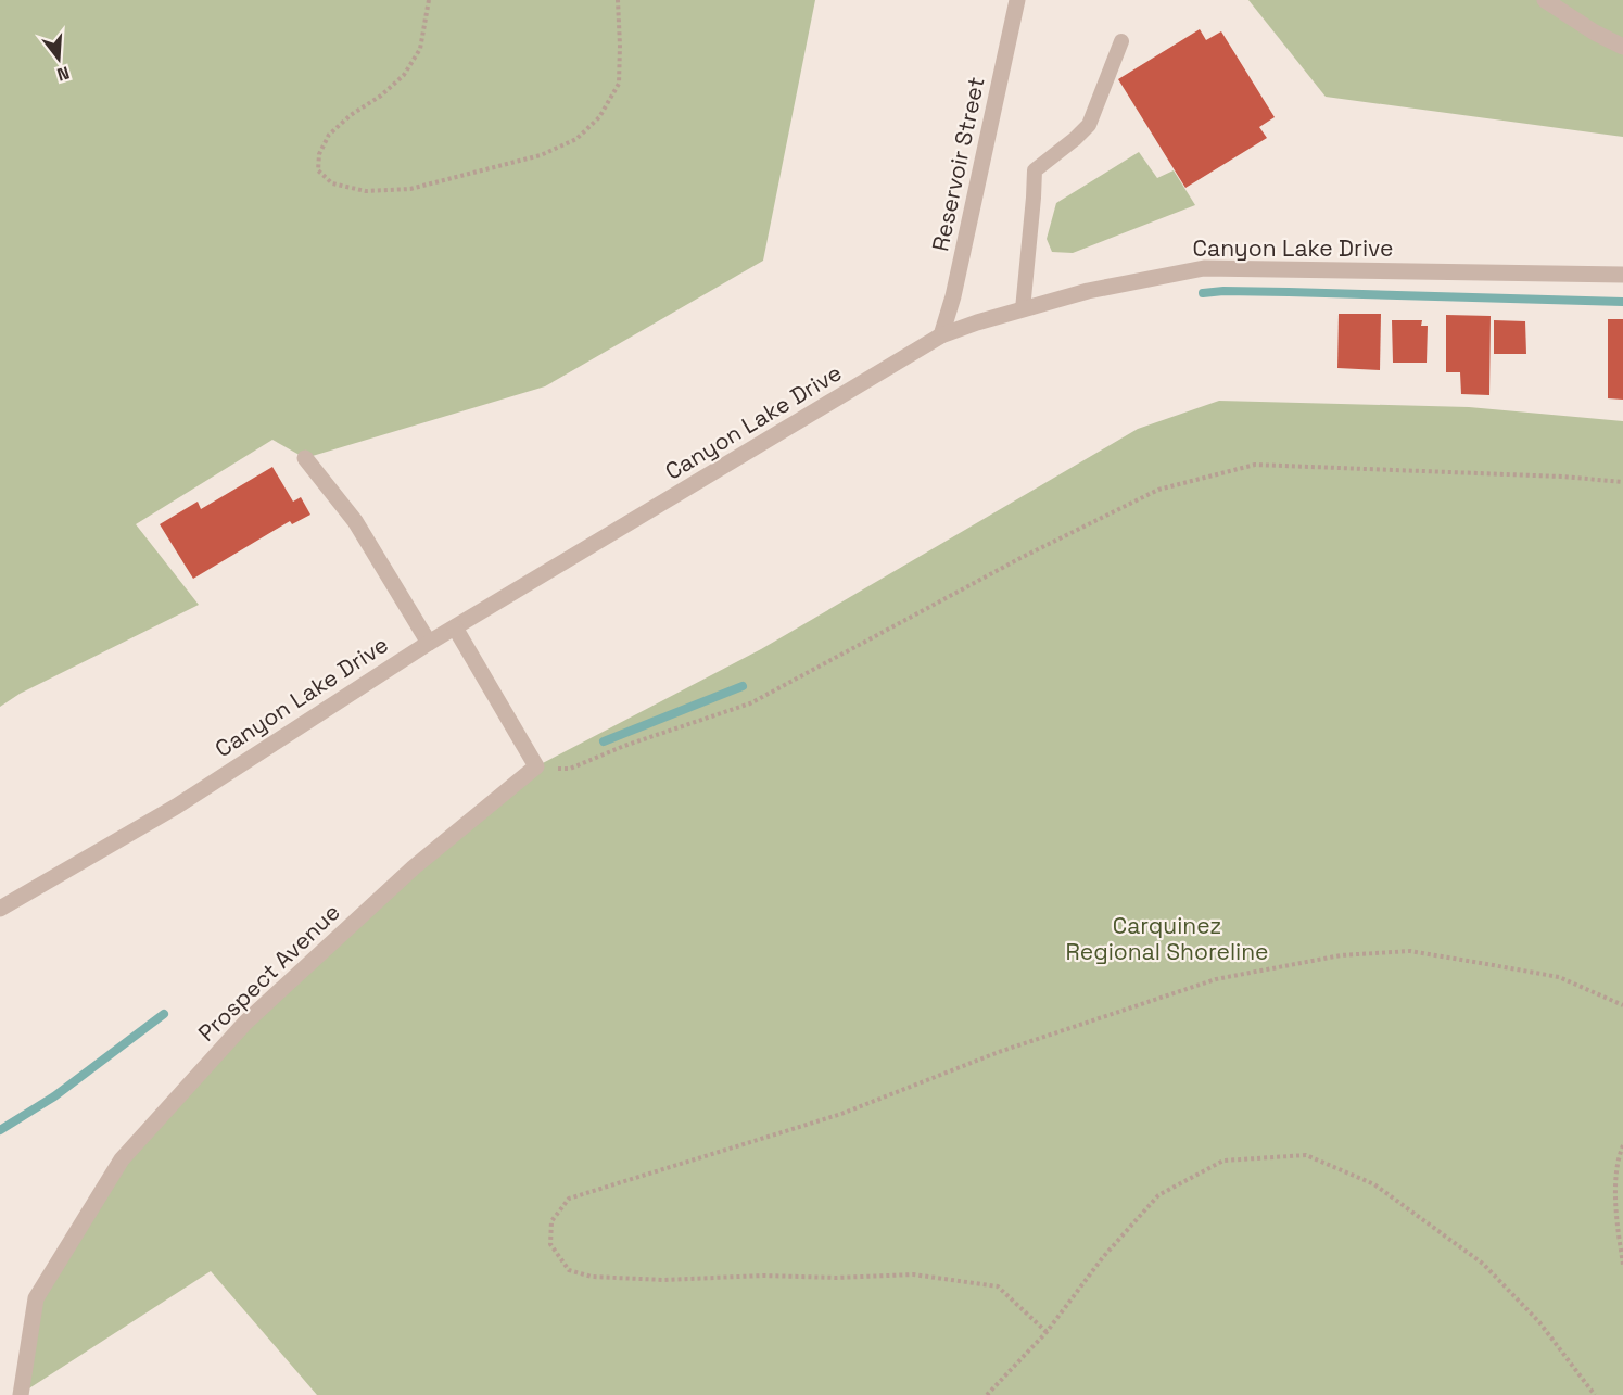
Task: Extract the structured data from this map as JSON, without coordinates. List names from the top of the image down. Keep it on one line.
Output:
{"streets":{"street":["Reservoir Street","Canyon Lake Drive","Prospect Avenue"]},"crossings":[["Reservoir Street","Canyon Lake Drive"]],"parks":["Carquinez Regional Shoreline"],"north":"bottom"}
